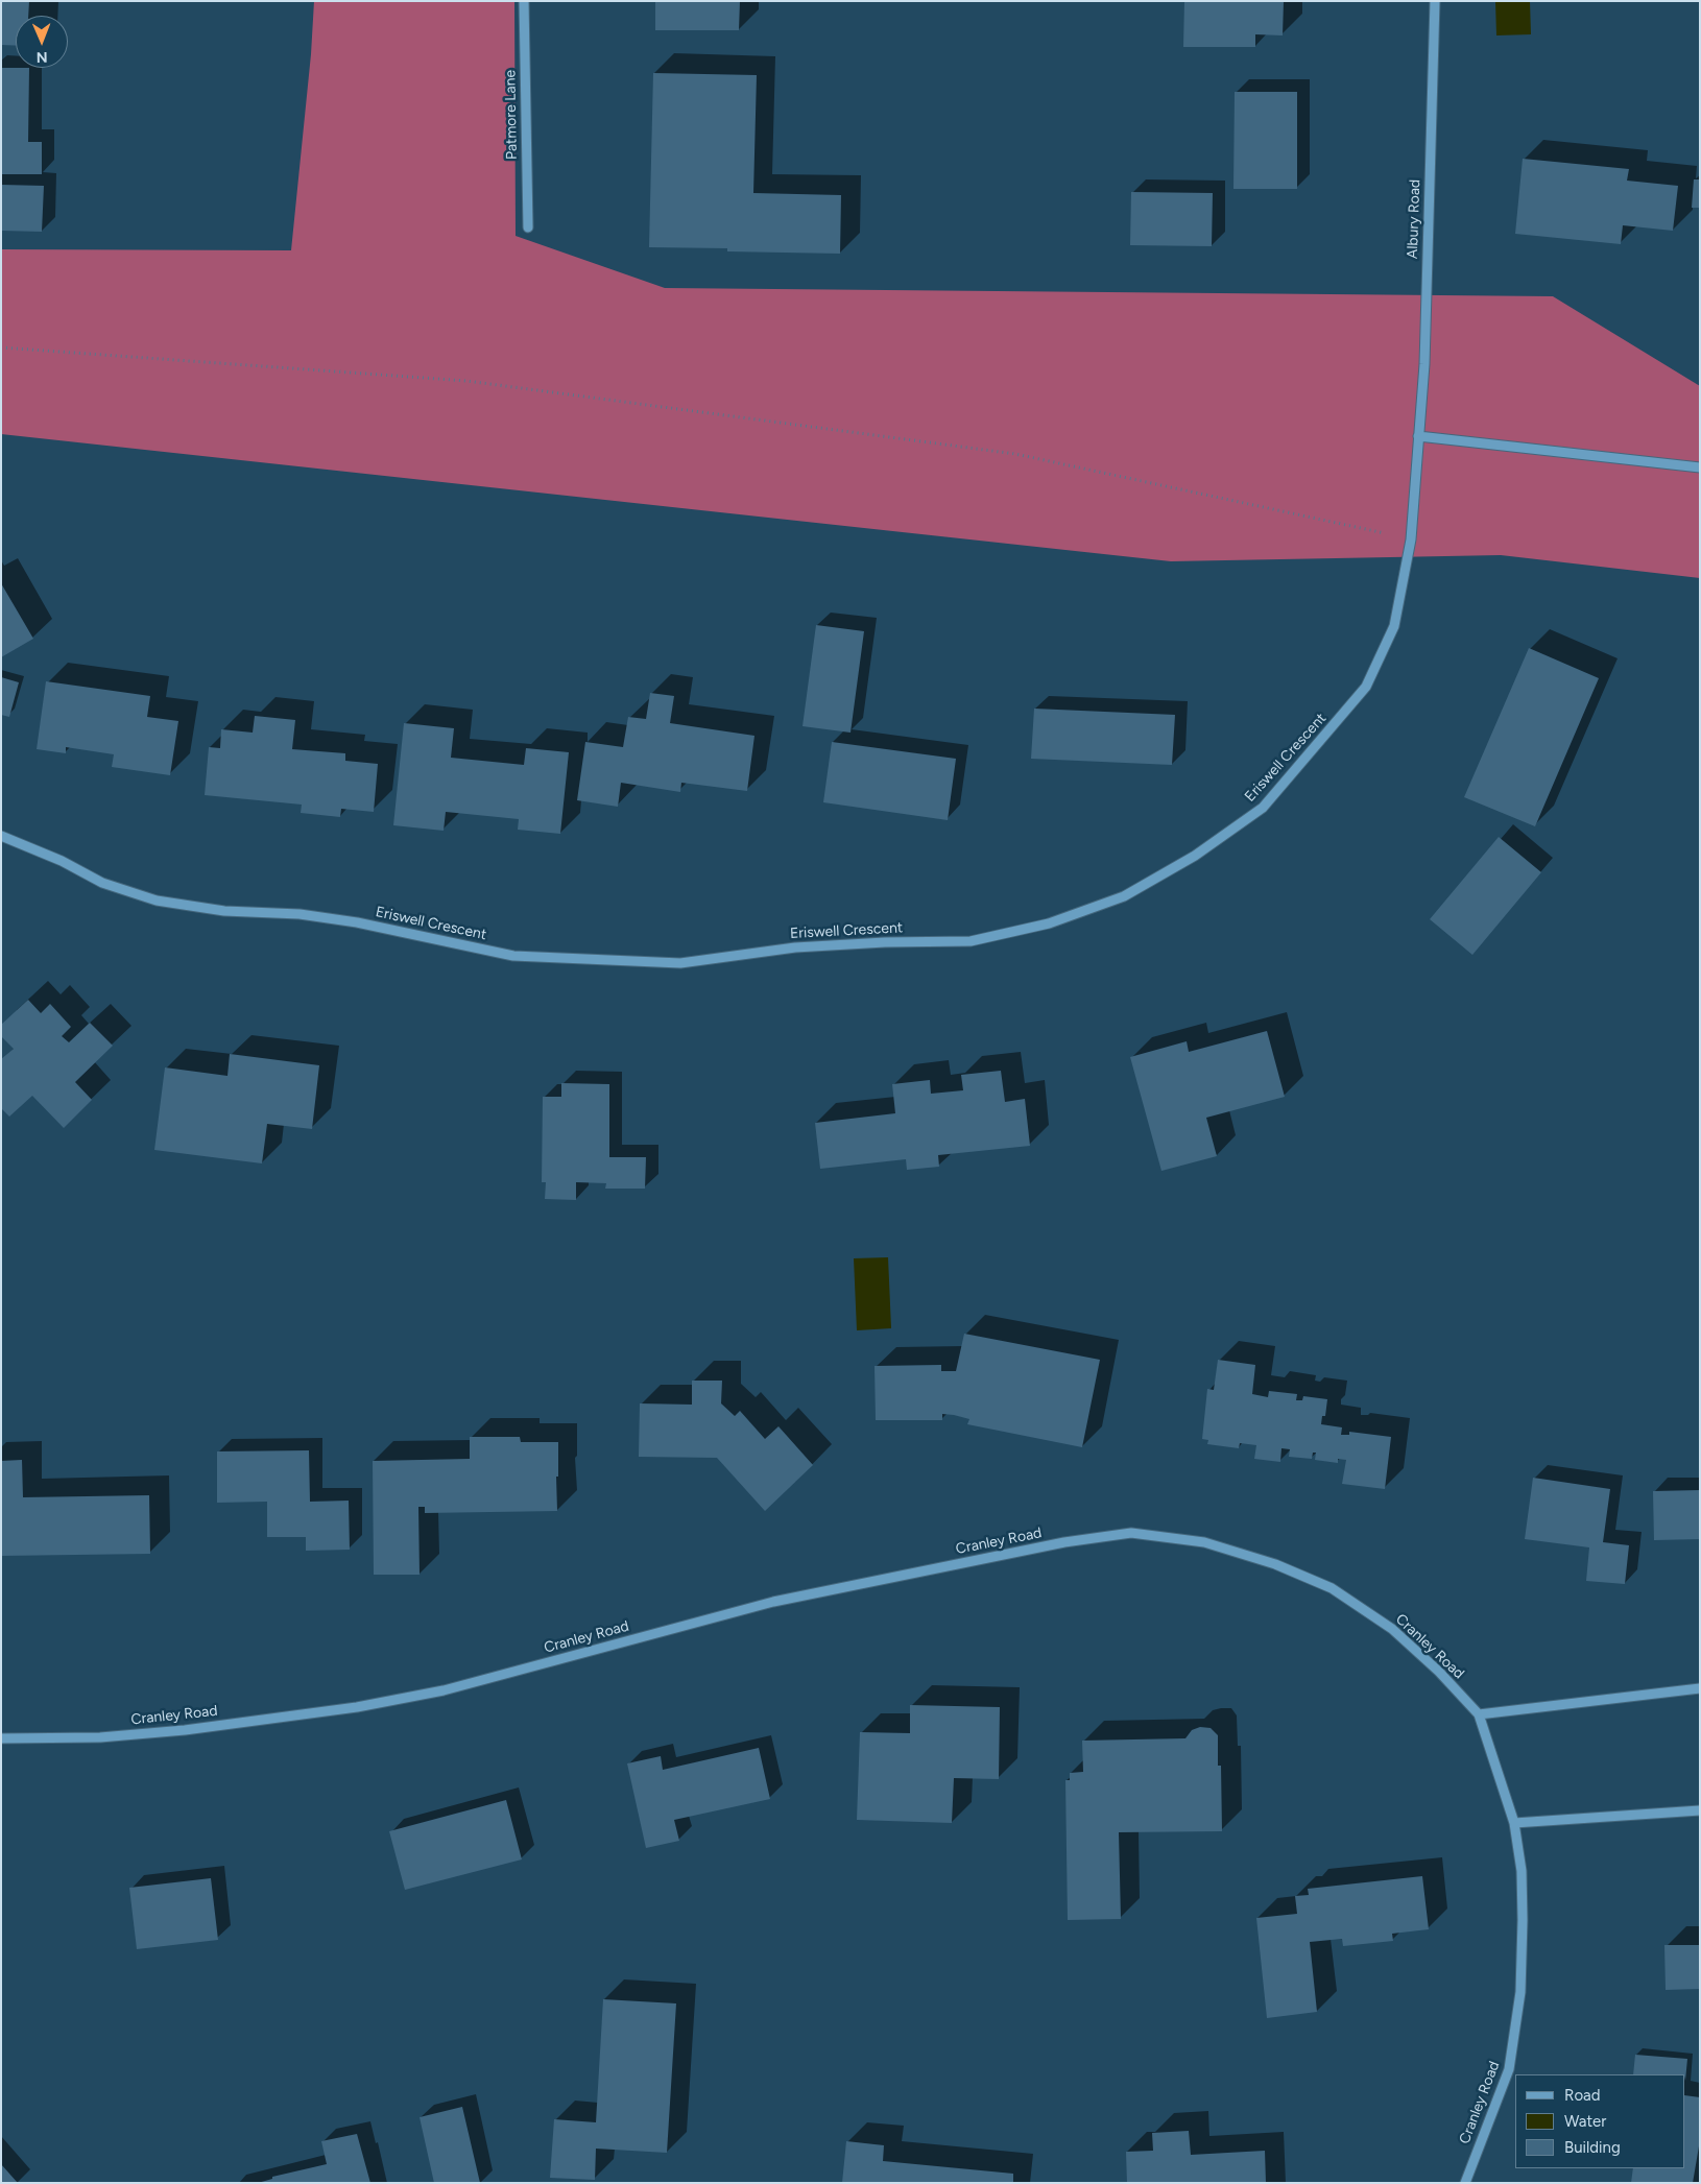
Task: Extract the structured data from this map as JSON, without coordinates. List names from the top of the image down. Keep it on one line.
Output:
{"streets":{"street":["Patmore Lane","Albury Road","Eriswell Crescent","Cranley Road"]},"crossings":[["Albury Road","Eriswell Crescent"]],"legend":["Road","Water","Building"],"north":"bottom"}
